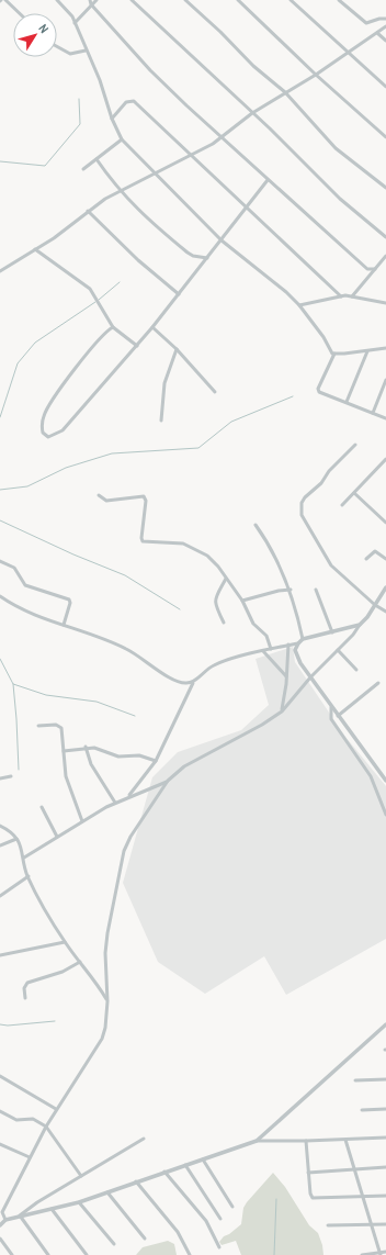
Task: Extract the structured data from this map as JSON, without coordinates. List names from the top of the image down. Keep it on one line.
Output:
{"north":"top right"}
